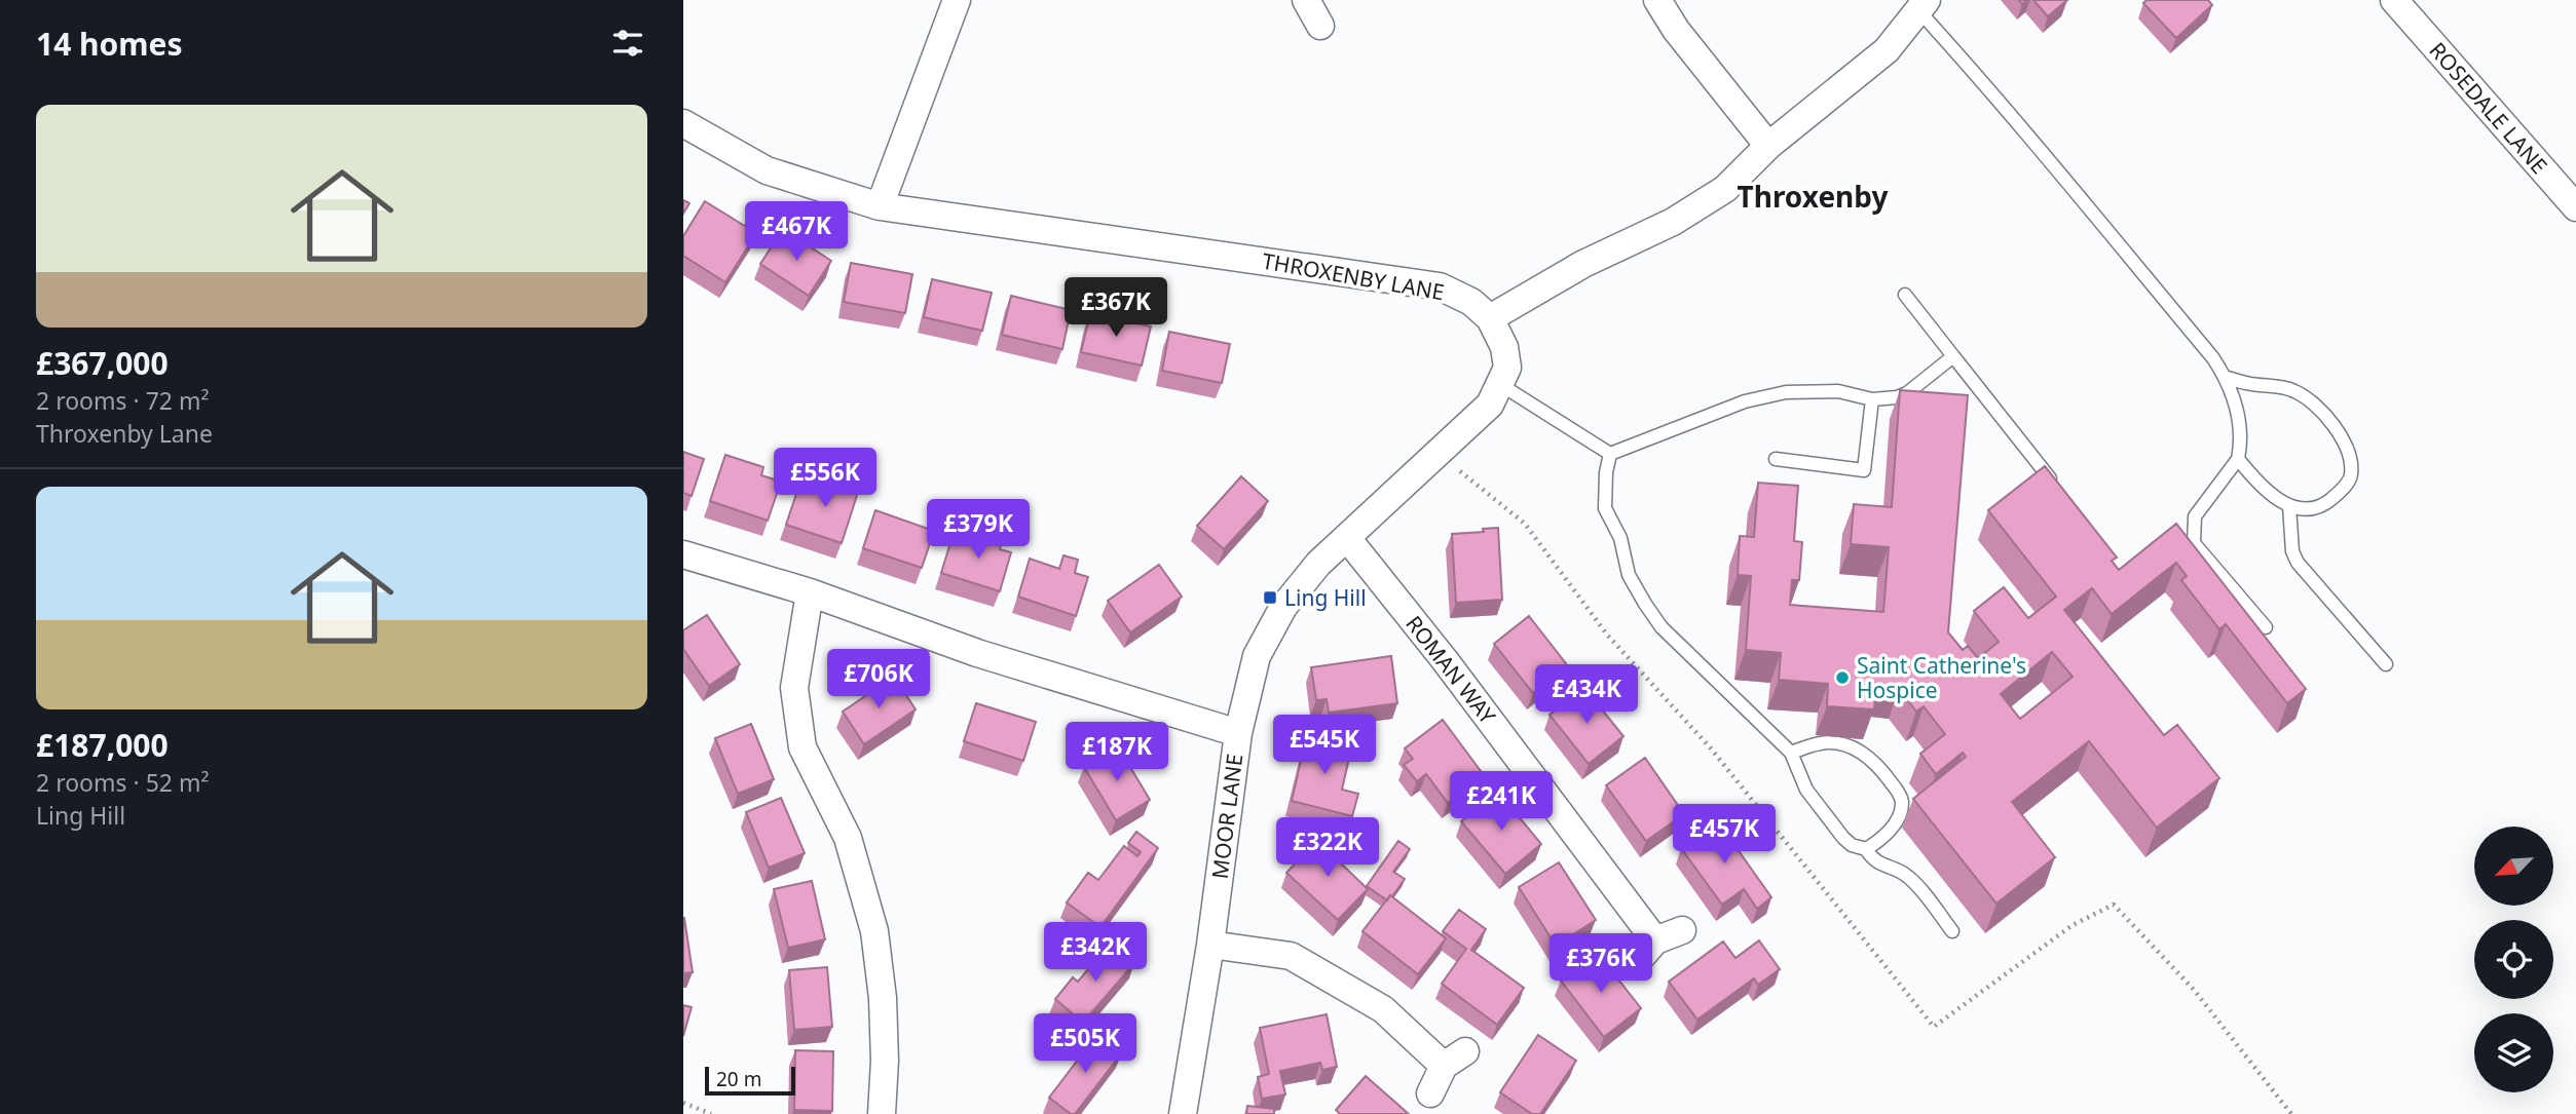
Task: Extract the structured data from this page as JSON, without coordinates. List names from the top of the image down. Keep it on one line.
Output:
{"streets":{"street":["ROSEDALE LANE","THROXENBY LANE","ROMAN WAY","MOOR LANE"]},"crossings":[["ROMAN WAY","MOOR LANE"]],"districts":["Throxenby"],"places":{"transit":["Ling Hill"],"other":["Saint Catherine's Hospice"]},"scale_bar":"20 m","north":"bottom left","page":{"heading":"14 homes","list":[{"name":"£367,000","note":"2 rooms · 72 m² · Throxenby Lane"},{"name":"£187,000","note":"2 rooms · 52 m² · Ling Hill"}],"price":["£467K","£367K","£556K","£379K","£706K","£434K","£545K","£187K","£241K","£457K","£322K","£342K","£376K","£505K"],"scale":"20 m"}}
